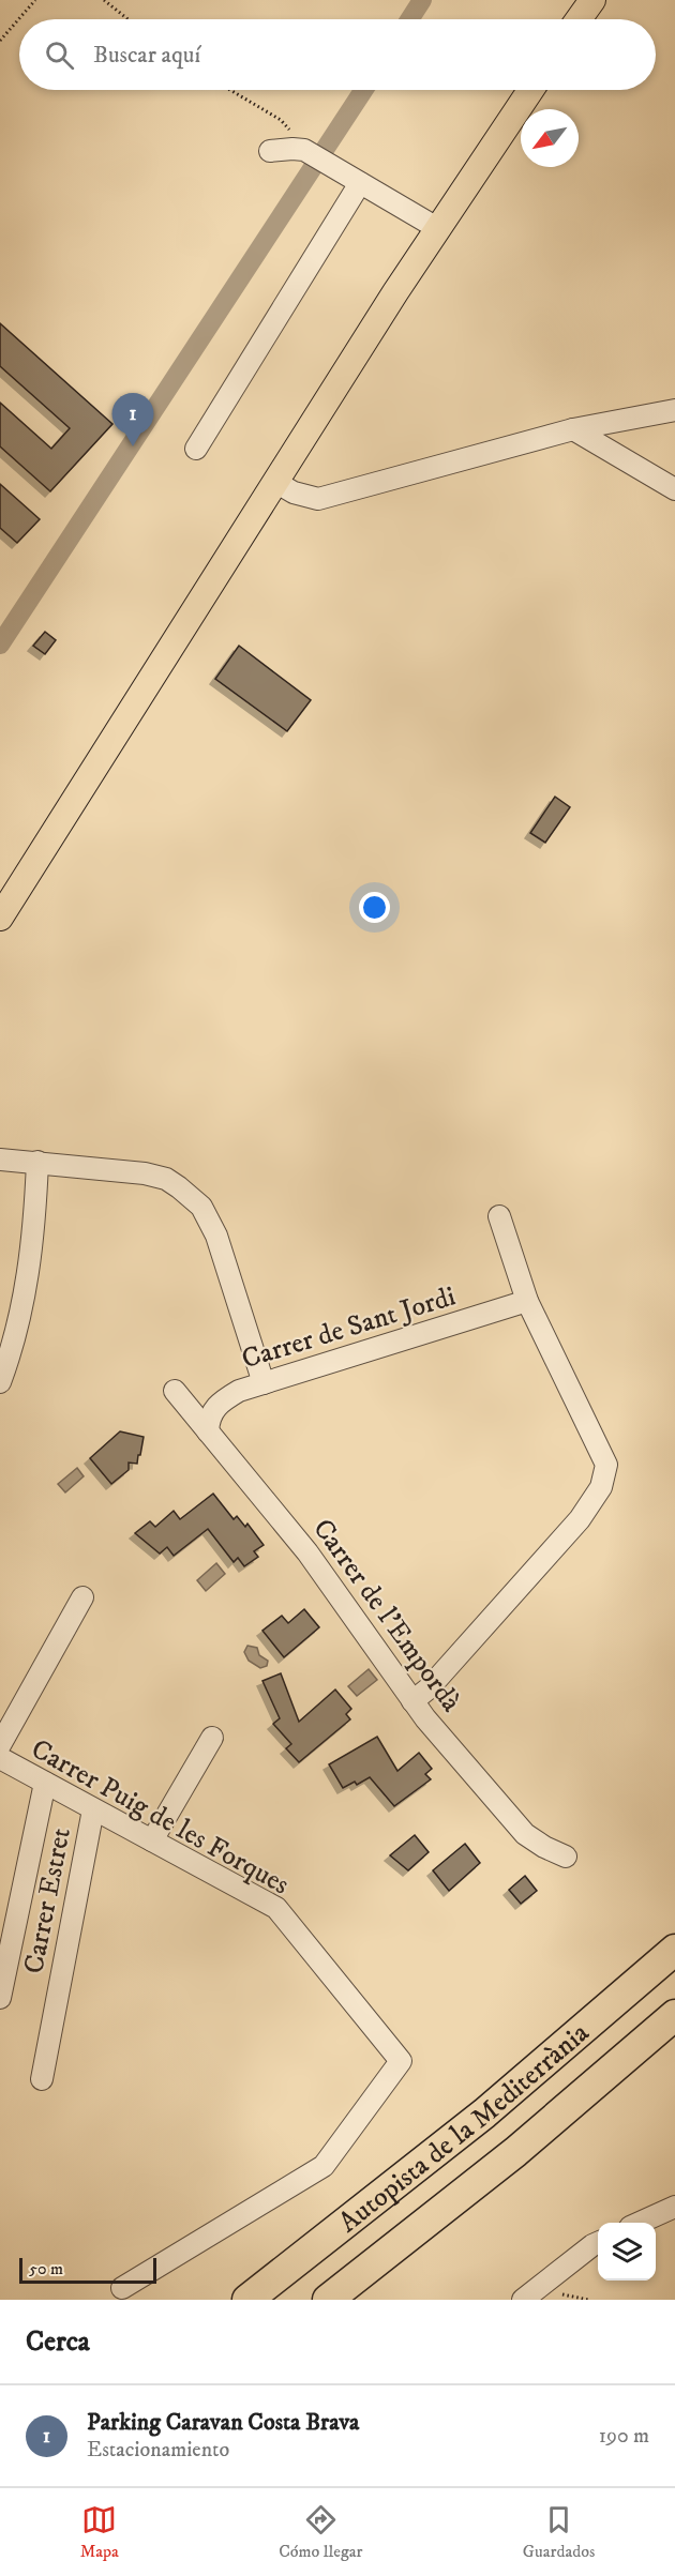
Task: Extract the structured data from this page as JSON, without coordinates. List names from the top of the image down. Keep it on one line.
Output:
{"streets":{"highway":["Autopista de la Mediterrània"],"street":["Carrer de Sant Jordi","Carrer de l'Empordà","Carrer Puig de les Forques","Carrer Estret"]},"crossings":[["Carrer de Sant Jordi","Carrer de l'Empordà"],["Carrer Puig de les Forques","Carrer Estret"]],"scale_bar":"50 m","north":"bottom left","page":{"search":"Buscar aquí","pins":"1","scale":"50 m","heading":"Cerca","list":[{"mark":"1","name":"Parking Caravan Costa Brava","note":"Estacionamiento","value":"190 m"}],"nav":["Mapa","Cómo llegar","Guardados"]}}
